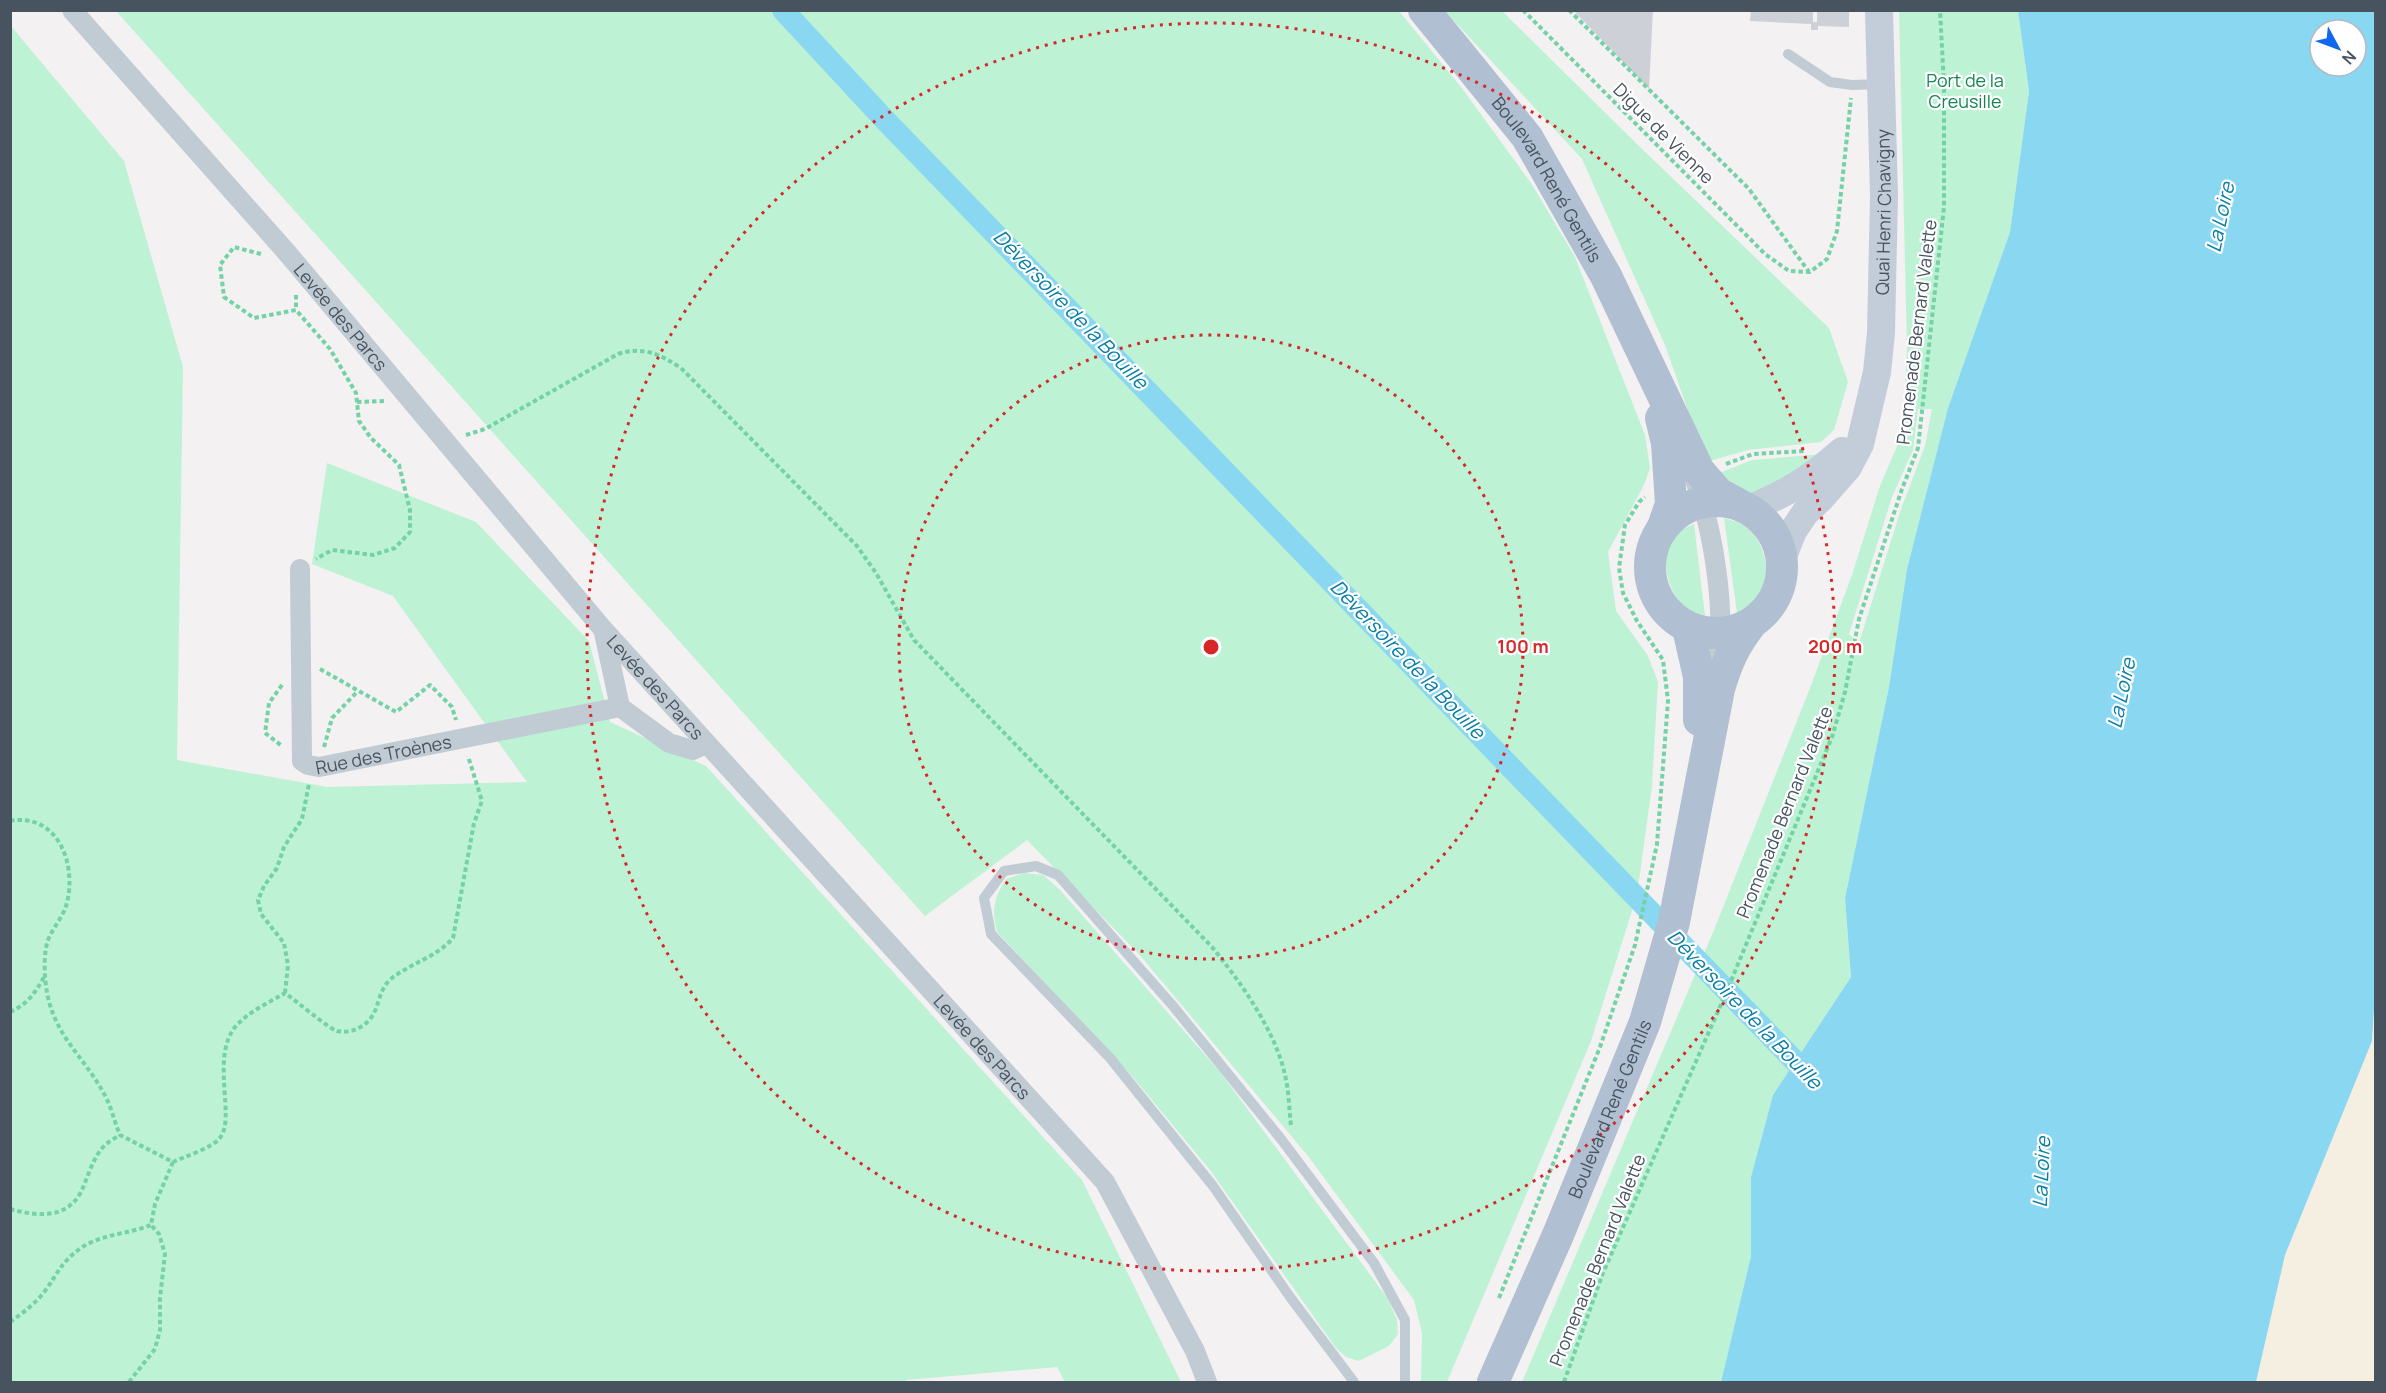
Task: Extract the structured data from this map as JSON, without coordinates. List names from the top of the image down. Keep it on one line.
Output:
{"streets":{"main road":["Boulevard René Gentils","Quai Henri Chavigny"],"street":["Levée des Parcs","Rue des Troènes"],"path":["Digue de Vienne","Promenade Bernard Valette"]},"crossings":[["Boulevard René Gentils","Quai Henri Chavigny"]],"water":["La Loire","Déversoire de la Bouille"],"parks":["Port de la Creusille"],"north":"bottom right","rings":["100 m","200 m"]}
